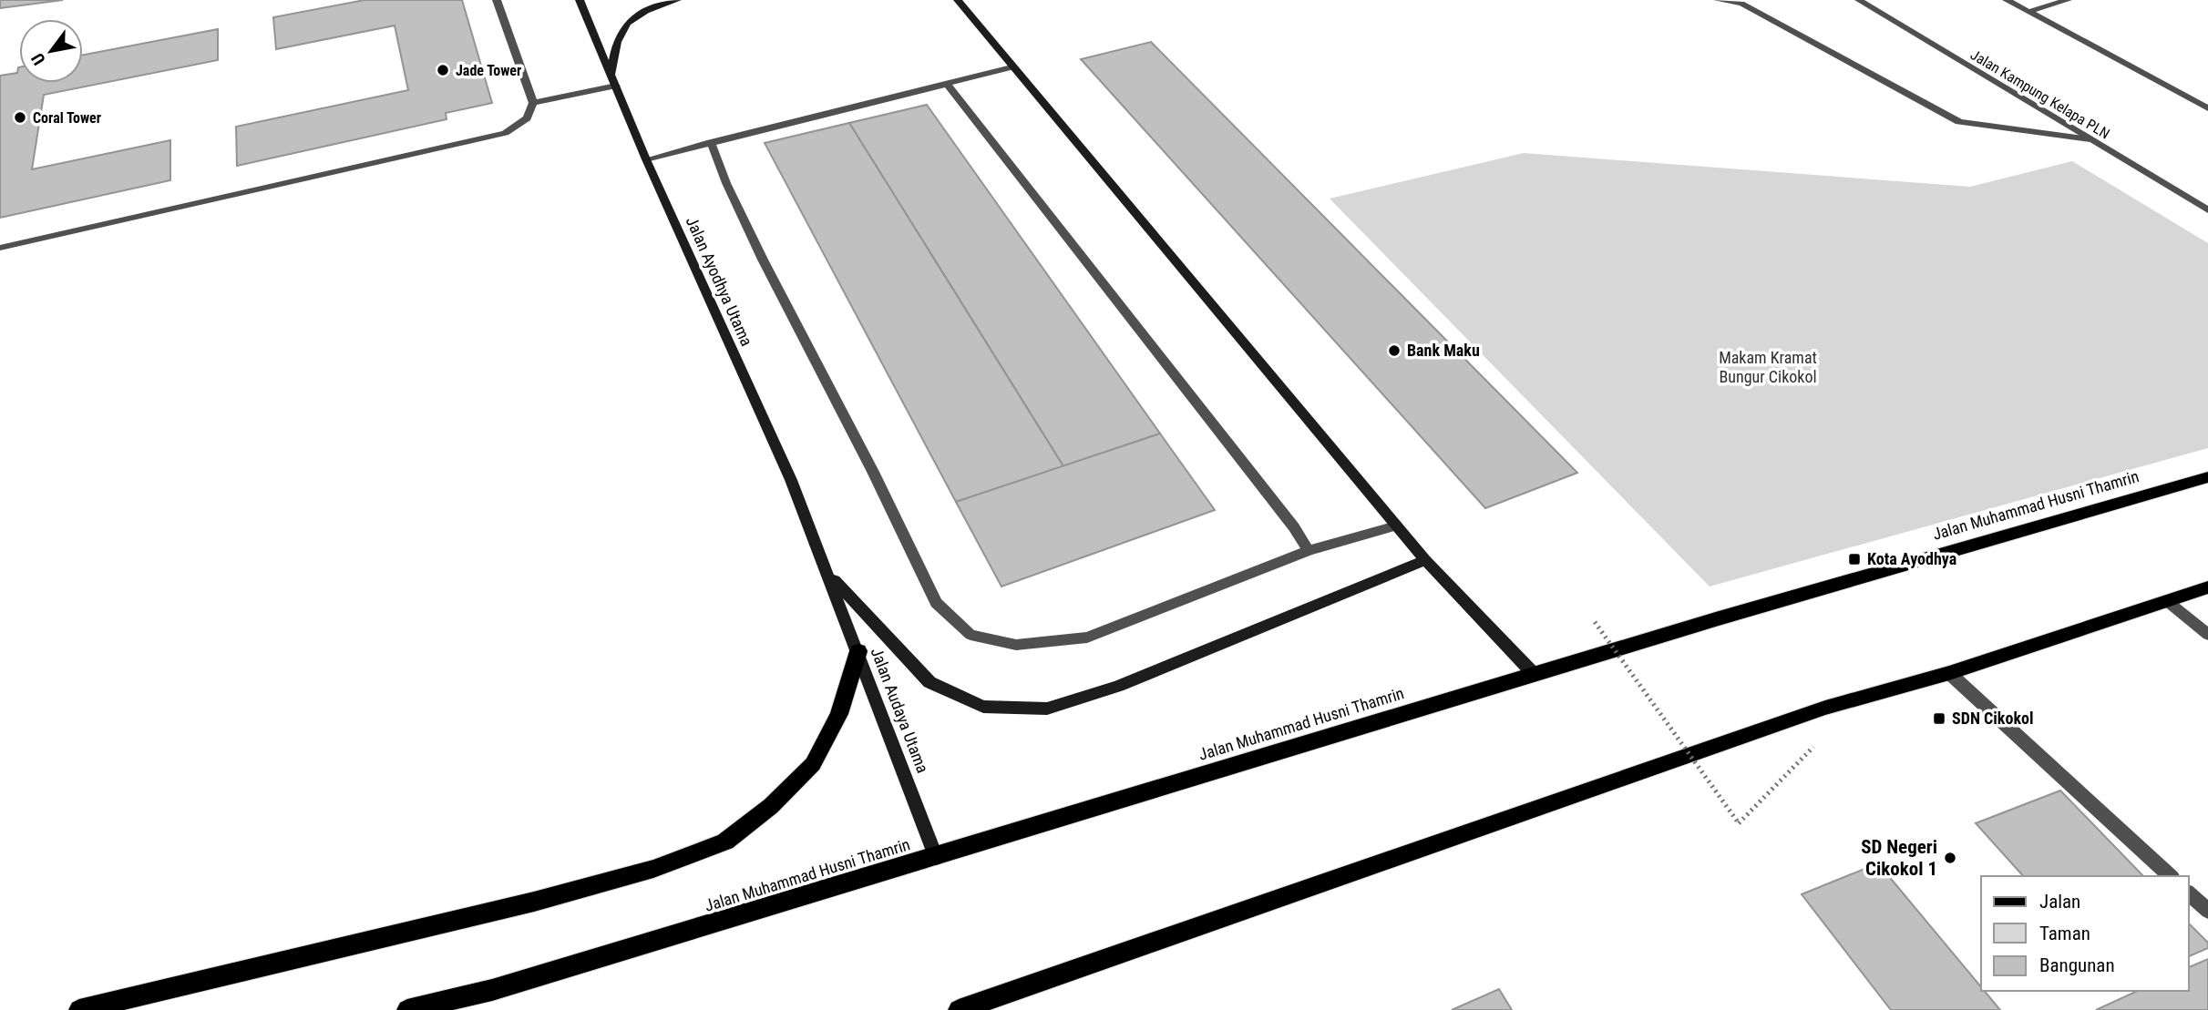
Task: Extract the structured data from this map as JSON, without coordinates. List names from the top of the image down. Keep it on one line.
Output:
{"streets":{"main road":["Jalan Muhammad Husni Thamrin"],"street":["Jalan Kampung Kelapa PLN","Jalan Ayodhya Utama","Jalan Audaya Utama"]},"crossings":[["Jalan Ayodhya Utama","Jalan Audaya Utama"],["Jalan Muhammad Husni Thamrin","Jalan Audaya Utama"]],"parks":["Makam Kramat Bungur Cikokol"],"places":{"other":["Jade Tower","Coral Tower","Bank Maku","SD Negeri Cikokol 1"],"transit":["Kota Ayodhya","SDN Cikokol"]},"legend":["Jalan","Taman","Bangunan"],"north":"bottom left"}
